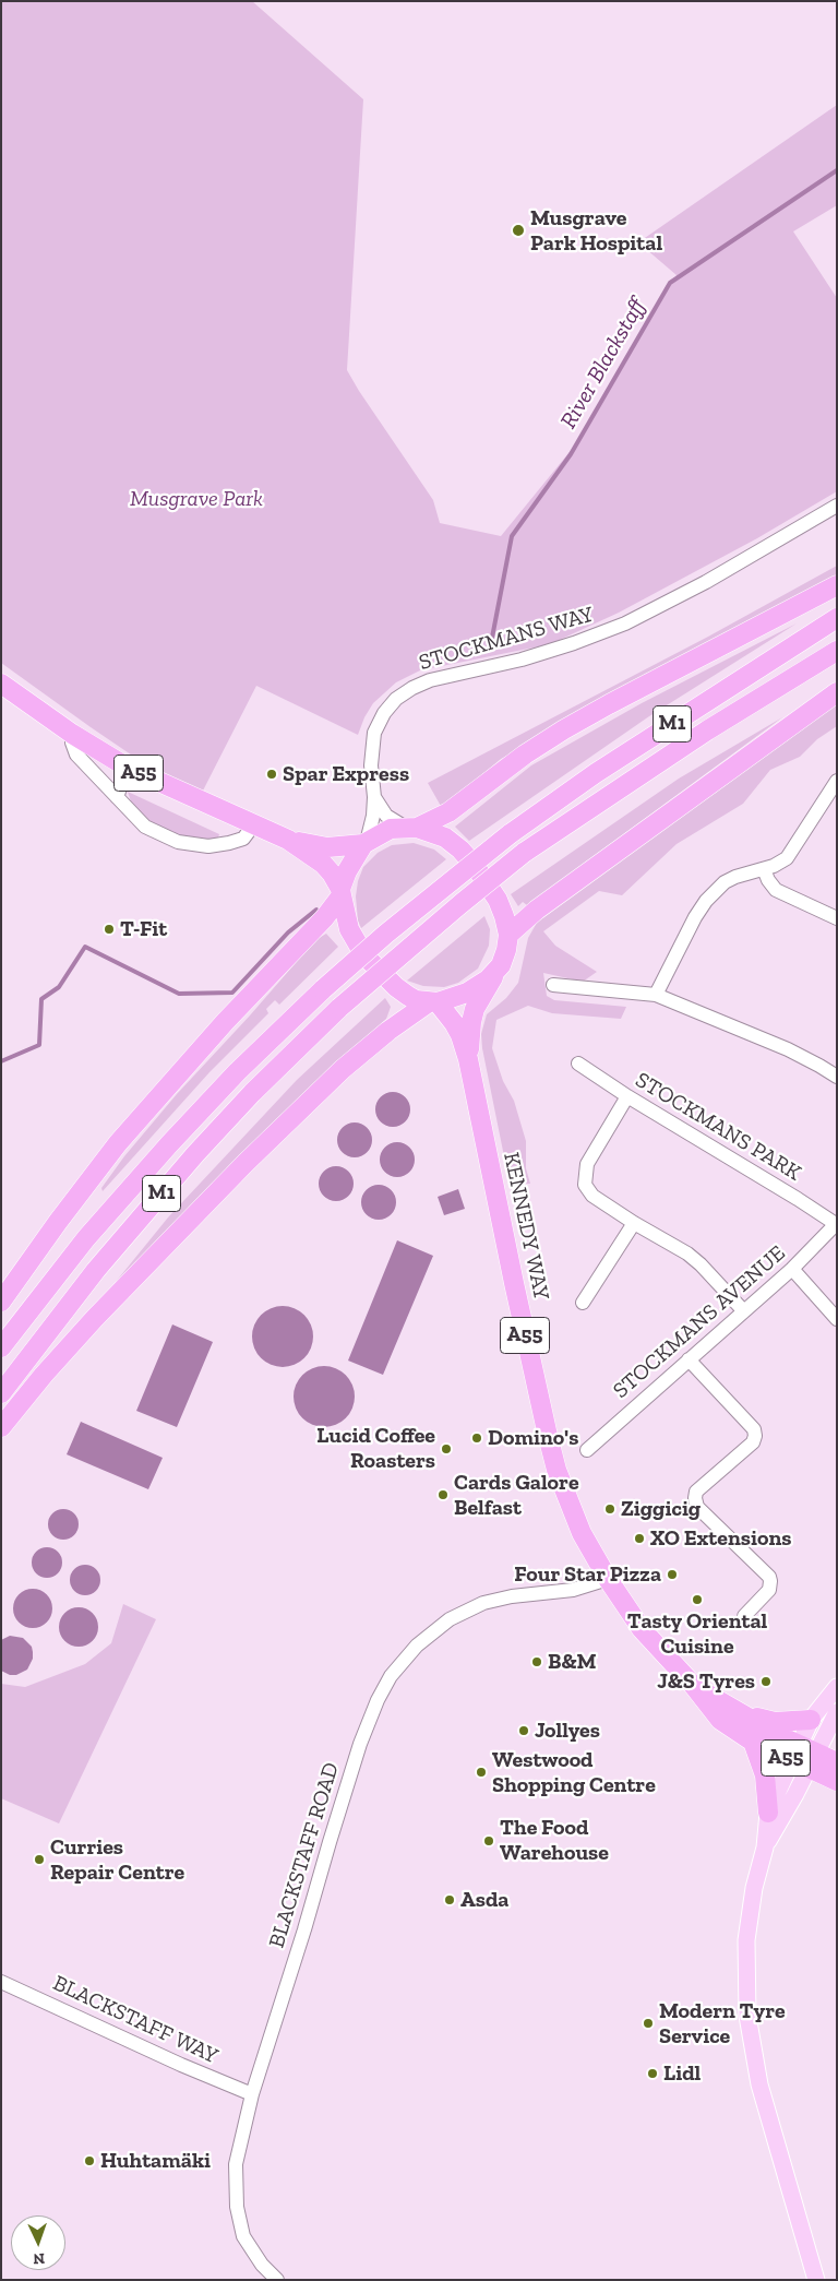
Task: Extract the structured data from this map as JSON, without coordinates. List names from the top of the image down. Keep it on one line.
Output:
{"streets":{"highway":["M1","A55","KENNEDY WAY"],"street":["STOCKMANS WAY","STOCKMANS PARK","STOCKMANS AVENUE","BLACKSTAFF ROAD","BLACKSTAFF WAY"]},"crossings":[["STOCKMANS WAY","M1"],["STOCKMANS WAY","A55"],["STOCKMANS WAY","KENNEDY WAY"],["M1","A55"],["M1","KENNEDY WAY"],["A55","KENNEDY WAY"],["STOCKMANS PARK","STOCKMANS AVENUE"],["KENNEDY WAY","BLACKSTAFF ROAD"],["BLACKSTAFF ROAD","BLACKSTAFF WAY"]],"water":["River Blackstaff"],"parks":["Musgrave Park"],"places":["Musgrave Park Hospital","Spar Express","T-Fit","Domino's","Lucid Coffee Roasters","Cards Galore Belfast","Ziggicig","XO Extensions","Four Star Pizza","Tasty Oriental Cuisine","B&M","J&S Tyres","Jollyes","Westwood Shopping Centre","The Food Warehouse","Curries Repair Centre","Asda","Modern Tyre Service","Lidl","Huhtamäki"],"north":"bottom"}
